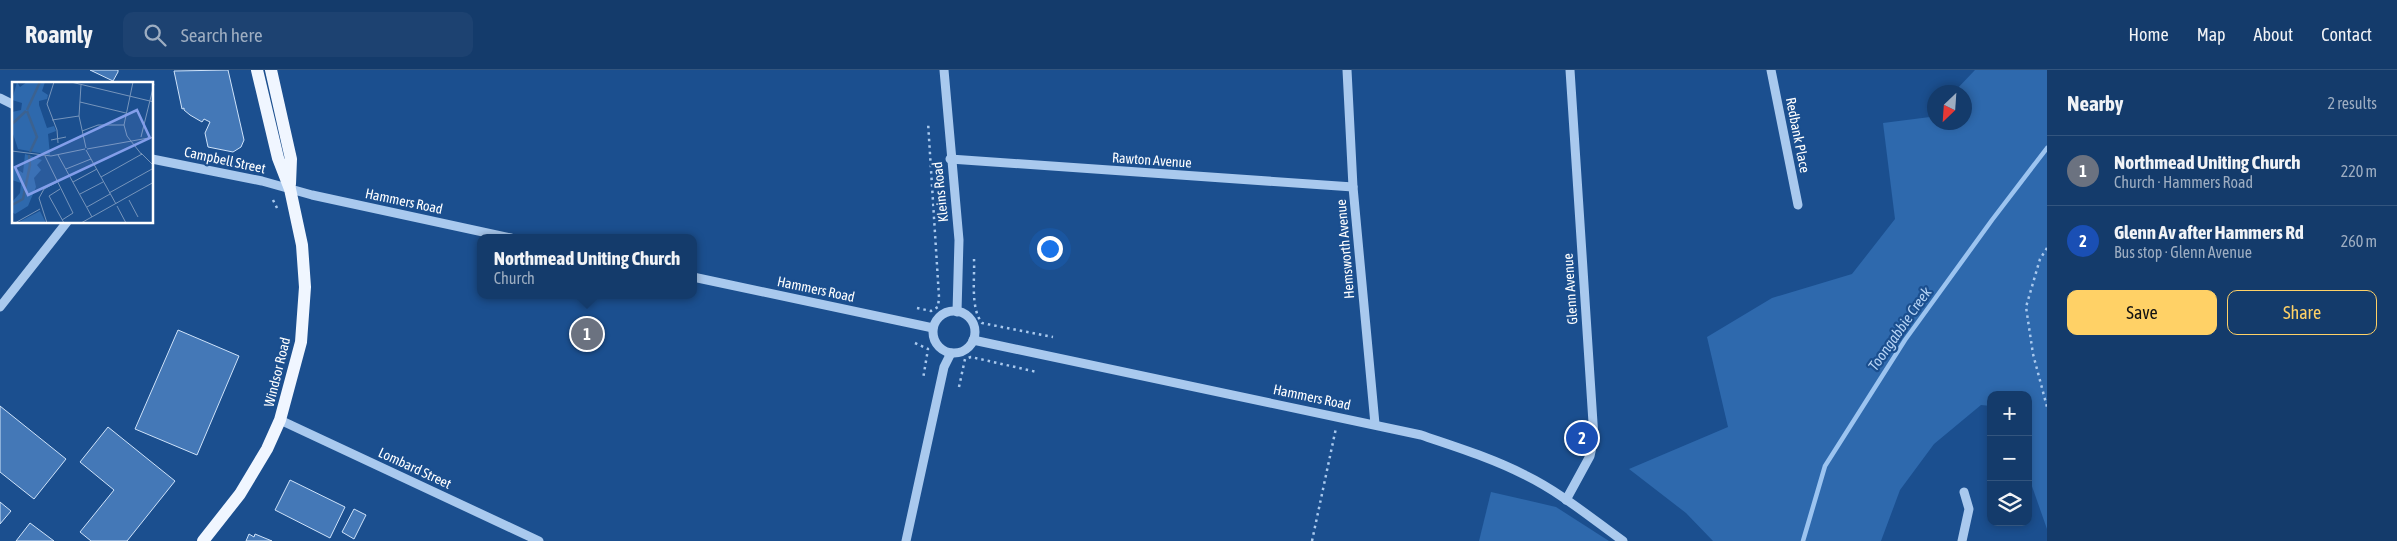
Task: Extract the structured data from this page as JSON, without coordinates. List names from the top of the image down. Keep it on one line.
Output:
{"streets":{"main road":["Windsor Road"],"street":["Redbank Place","Campbell Street","Rawton Avenue","Kleins Road","Hammers Road","Hemsworth Avenue","Glenn Avenue","Lombard Street"]},"crossings":[["Campbell Street","Hammers Road"],["Campbell Street","Windsor Road"],["Rawton Avenue","Kleins Road"],["Rawton Avenue","Hemsworth Avenue"],["Kleins Road","Hammers Road"],["Hammers Road","Hemsworth Avenue"],["Hammers Road","Glenn Avenue"],["Hammers Road","Windsor Road"],["Windsor Road","Lombard Street"]],"water":["Toongabbie Creek"],"north":"bottom left","page":{"header":"Roamly","search":"Search here","nav":["Home","Map","About","Contact"],"heading":["Nearby","2 results"],"list":[{"mark":"1","name":"Northmead Uniting Church","note":"Church · Hammers Road","value":"220 m"},{"mark":"2","name":"Glenn Av after Hammers Rd","note":"Bus stop · Glenn Avenue","value":"260 m"}],"popup":["Northmead Uniting Church","Church"],"buttons":["Save","Share"],"pins":["1","2"],"map_buttons":["+","−"]}}
